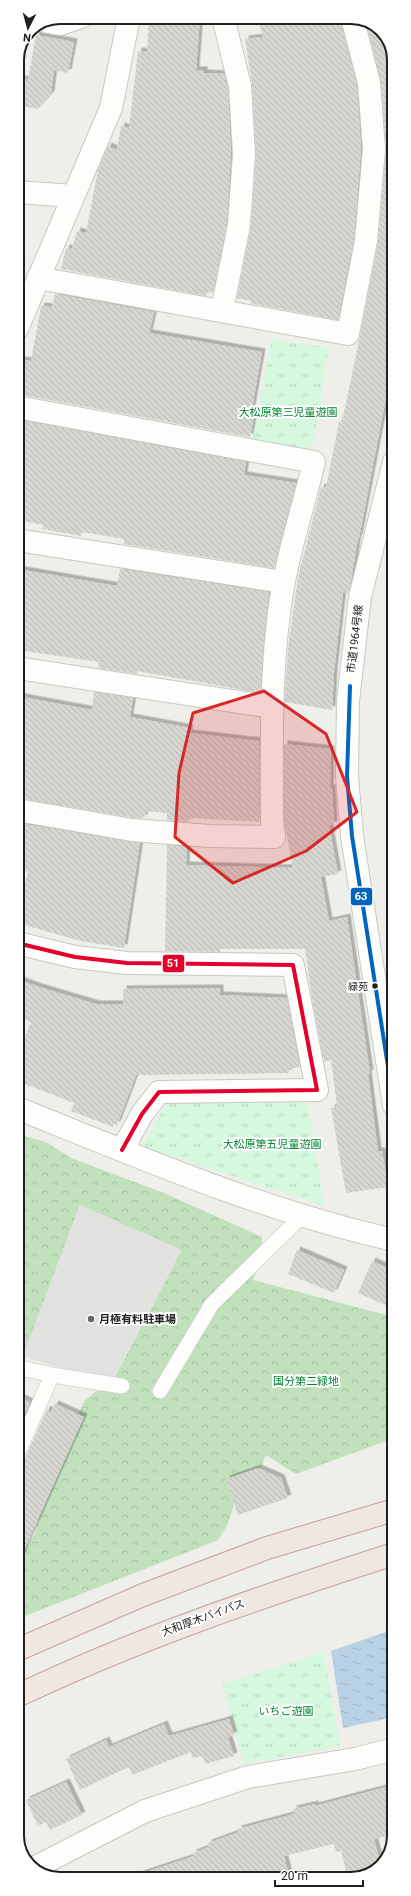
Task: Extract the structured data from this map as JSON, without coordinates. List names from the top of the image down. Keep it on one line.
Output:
{"streets":{"highway":["大和厚木バイパス"],"street":["市道1964号線"]},"parks":["大松原第三児童遊園","大松原第五児童遊園","国分第二緑地","いちご遊園"],"places":["緑苑","月極有料駐車場"],"lines":["transit line 63","transit line 51"],"scale_bar":"20 m","north":"bottom"}
